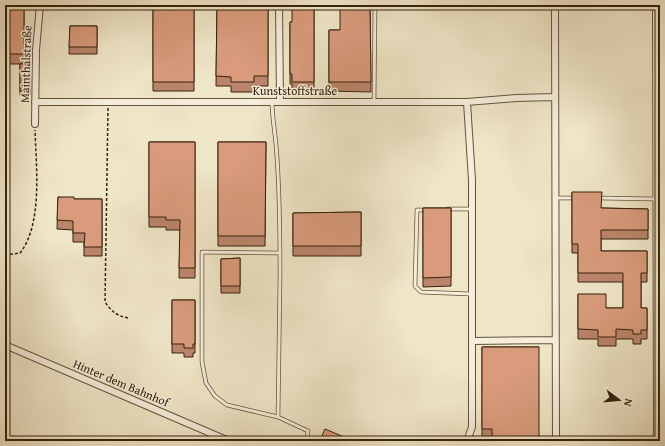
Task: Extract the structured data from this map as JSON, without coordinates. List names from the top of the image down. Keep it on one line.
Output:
{"streets":{"street":["Mainthalstraße","Kunststoffstraße","Hinter dem Bahnhof"]},"crossings":[["Mainthalstraße","Kunststoffstraße"]],"north":"right"}
